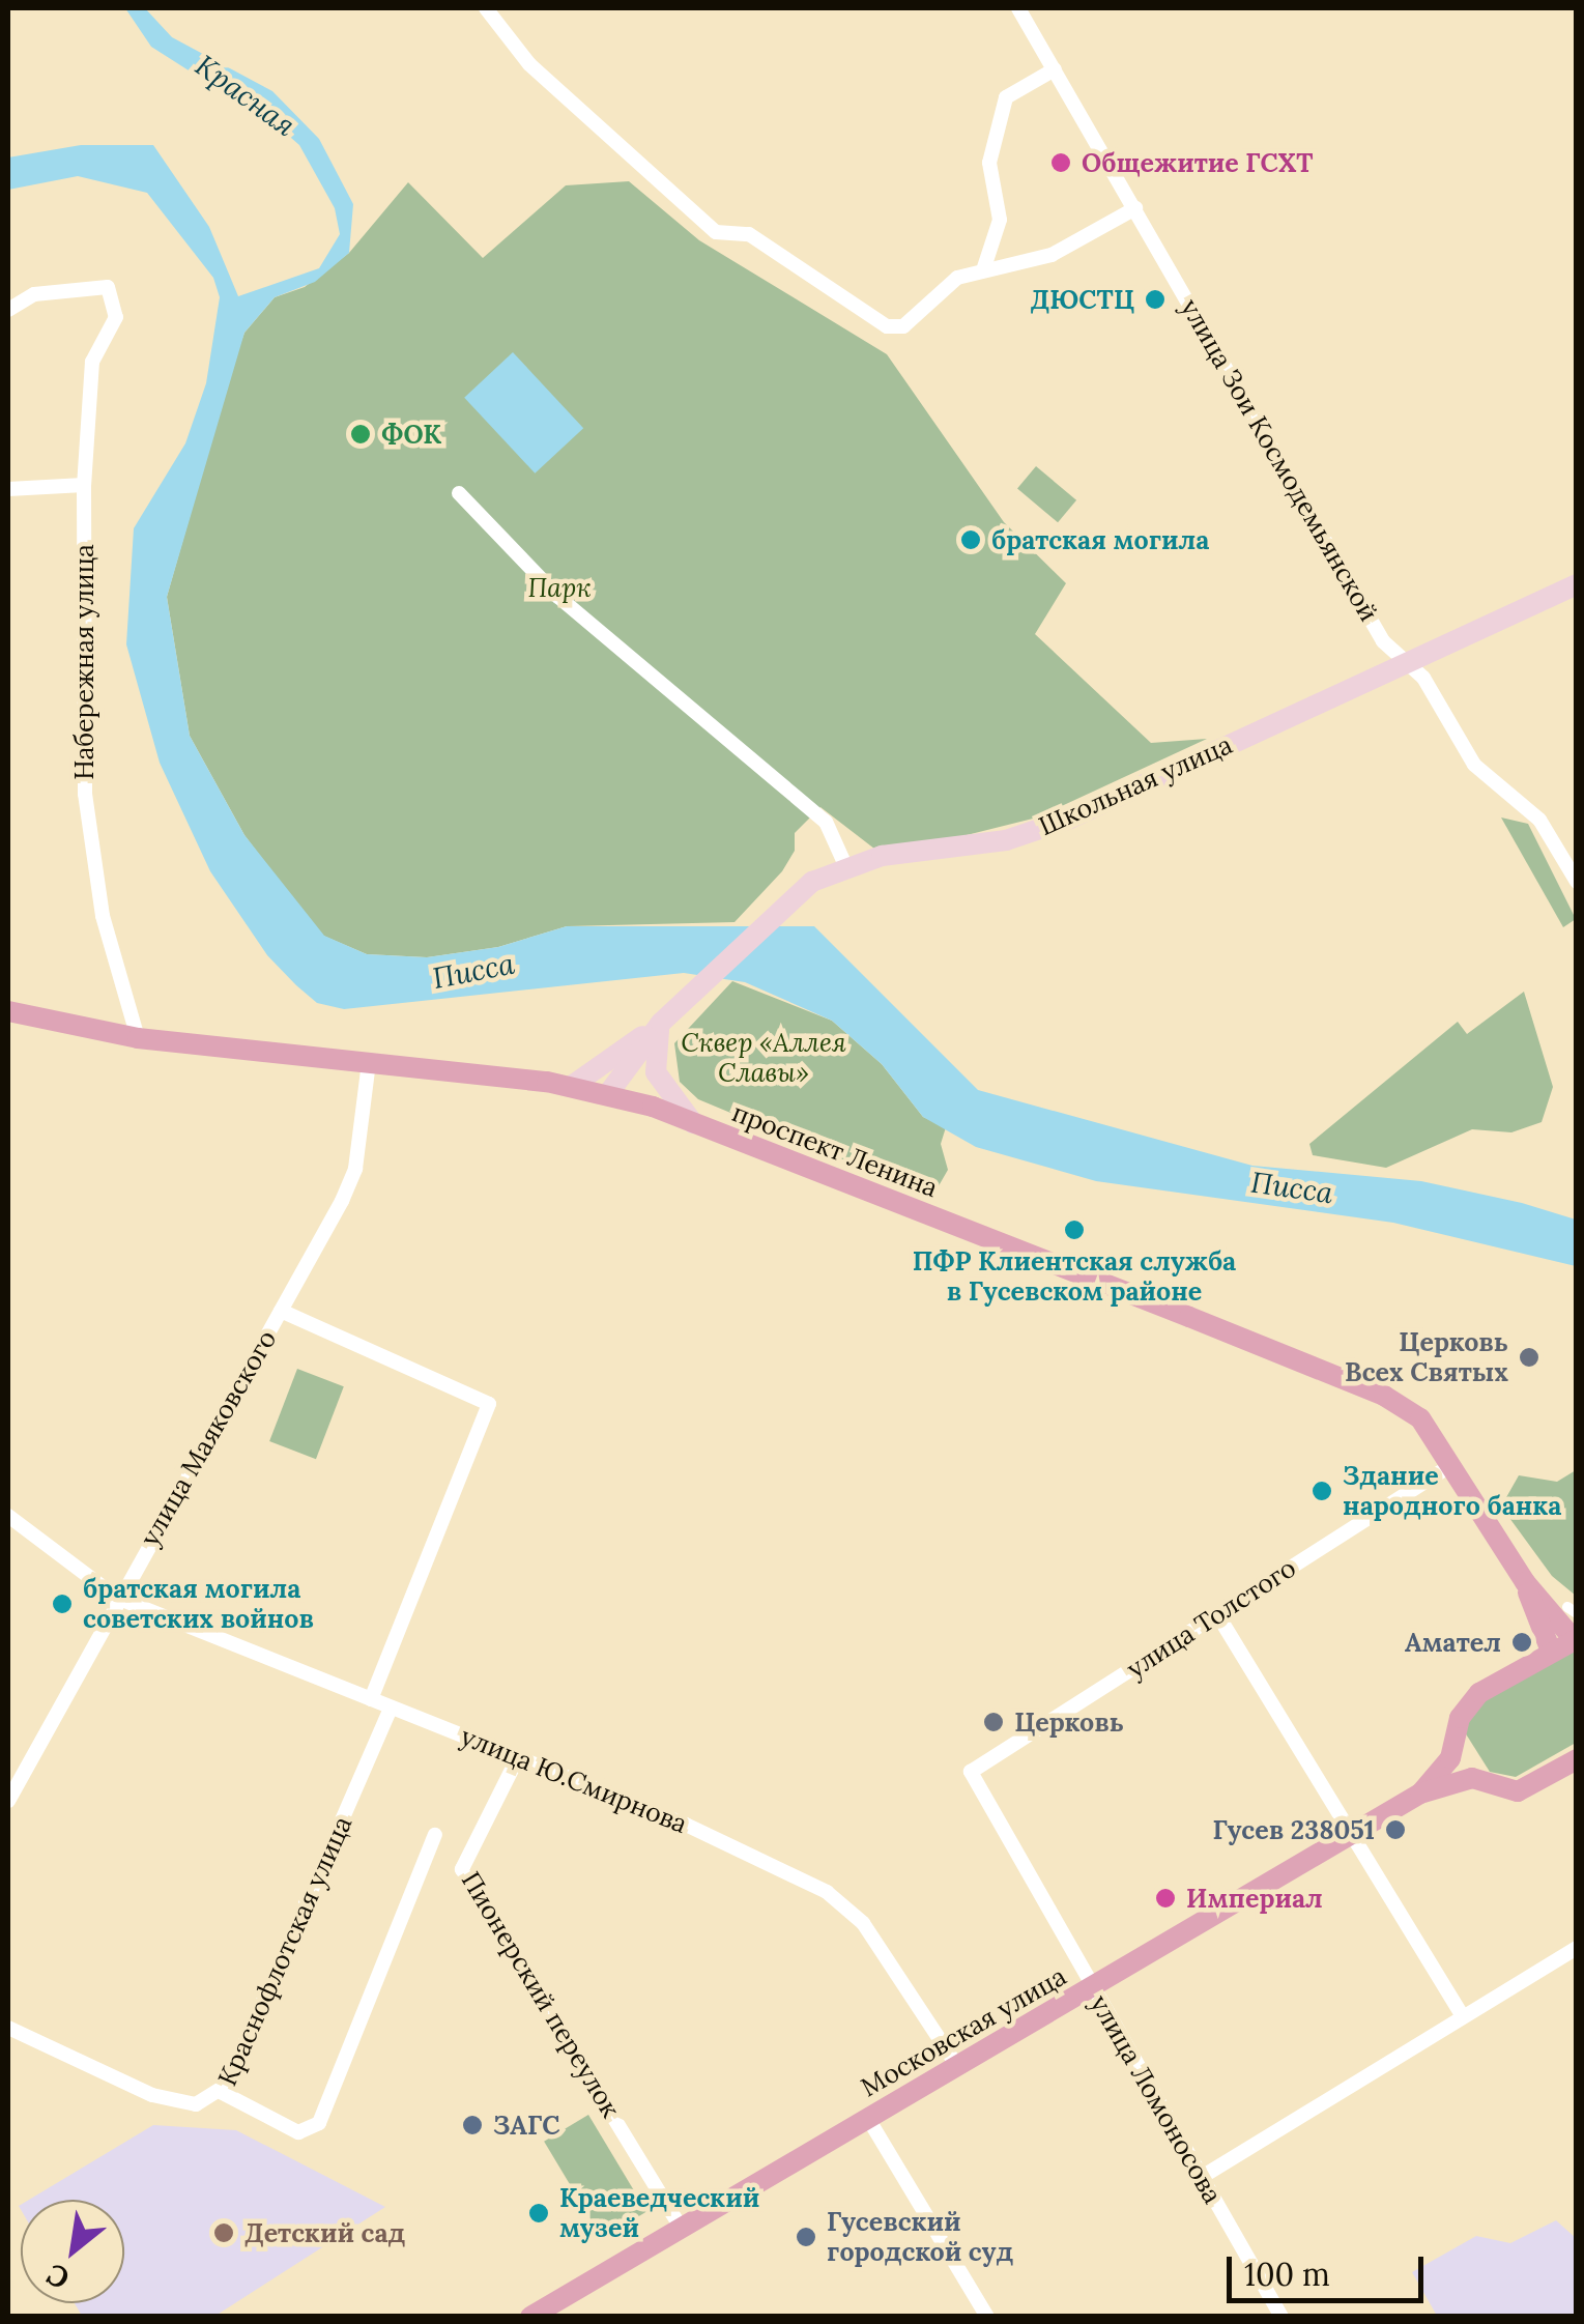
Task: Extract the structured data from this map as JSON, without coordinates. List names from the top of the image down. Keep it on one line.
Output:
{"streets":{"main road":["Школьная улица","проспект Ленина","Московская улица"],"street":["улица Зои Космодемьянской","Набережная улица","улица Маяковского","улица Толстого","улица Ю.Смирнова","Краснофлотская улица","Пионерский переулок","улица Ломоносова"]},"crossings":[["улица Зои Космодемьянской","Школьная улица"],["Набережная улица","проспект Ленина"],["Школьная улица","проспект Ленина"],["проспект Ленина","улица Маяковского"],["проспект Ленина","улица Толстого"],["проспект Ленина","Московская улица"],["улица Маяковского","улица Ю.Смирнова"],["улица Толстого","улица Ломоносова"],["улица Ю.Смирнова","Краснофлотская улица"],["улица Ю.Смирнова","Пионерский переулок"],["улица Ю.Смирнова","Московская улица"],["Пионерский переулок","Московская улица"],["Московская улица","улица Ломоносова"]],"water":["Красная","Писса"],"parks":["Парк","Сквер «Аллея Славы»"],"places":["Общежитие ГСХТ","ДЮСТЦ","ФОК","братская могила","ПФР Клиентская служба в Гусевском районе","Церковь Всех Святых","Здание народного банка","братская могила советских войнов","Амател","Церковь","Гусев 238051","Империал","ЗАГС","Краеведческий музей","Детский сад","Гусевский городской суд"],"scale_bar":"100 m","north":"bottom left"}
